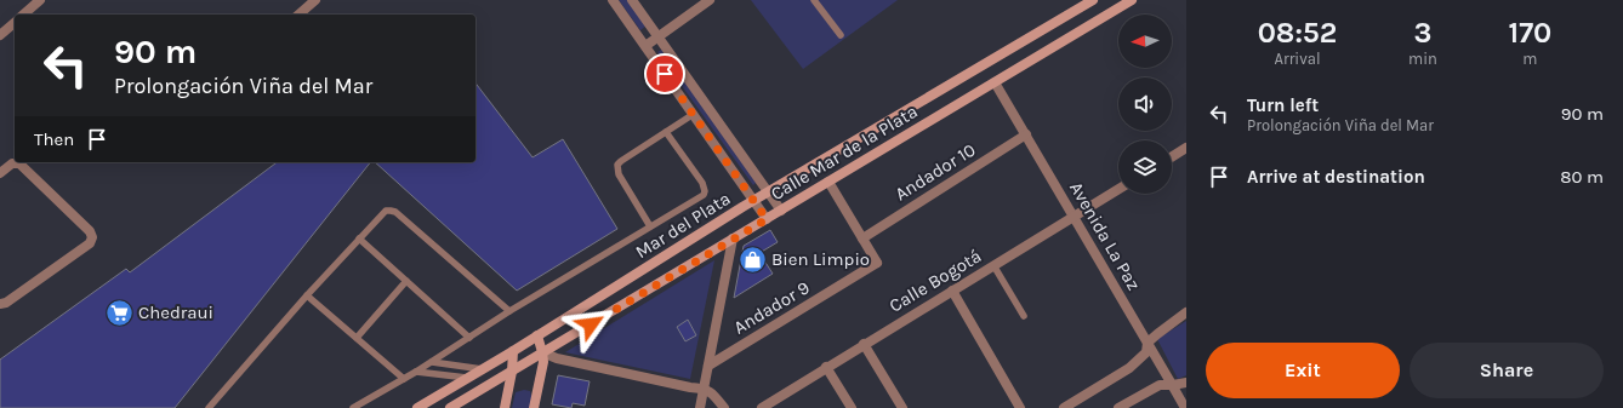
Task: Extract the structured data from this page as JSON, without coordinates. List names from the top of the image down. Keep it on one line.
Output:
{"streets":{"main road":["Calle Mar de la Plata","Mar del Plata"],"street":["Andador 10","Avenida La Paz","Calle Bogotá","Andador 9"]},"crossings":[["Calle Mar de la Plata","Avenida La Paz"],["Andador 10","Avenida La Paz"],["Andador 10","Andador 9"],["Avenida La Paz","Calle Bogotá"]],"places":{"shop":["Bien Limpio"],"supermarket":["Chedraui"]},"north":"left","page":{"eta":["08:52","Arrival","3","min","170","m"],"turn":["90 m","Prolongación Viña del Mar"],"list":[{"name":"Turn left","note":"Prolongación Viña del Mar","value":"90 m"},{"name":"Arrive at destination","value":"80 m"}],"then":"Then","buttons":["Exit","Share"]}}
